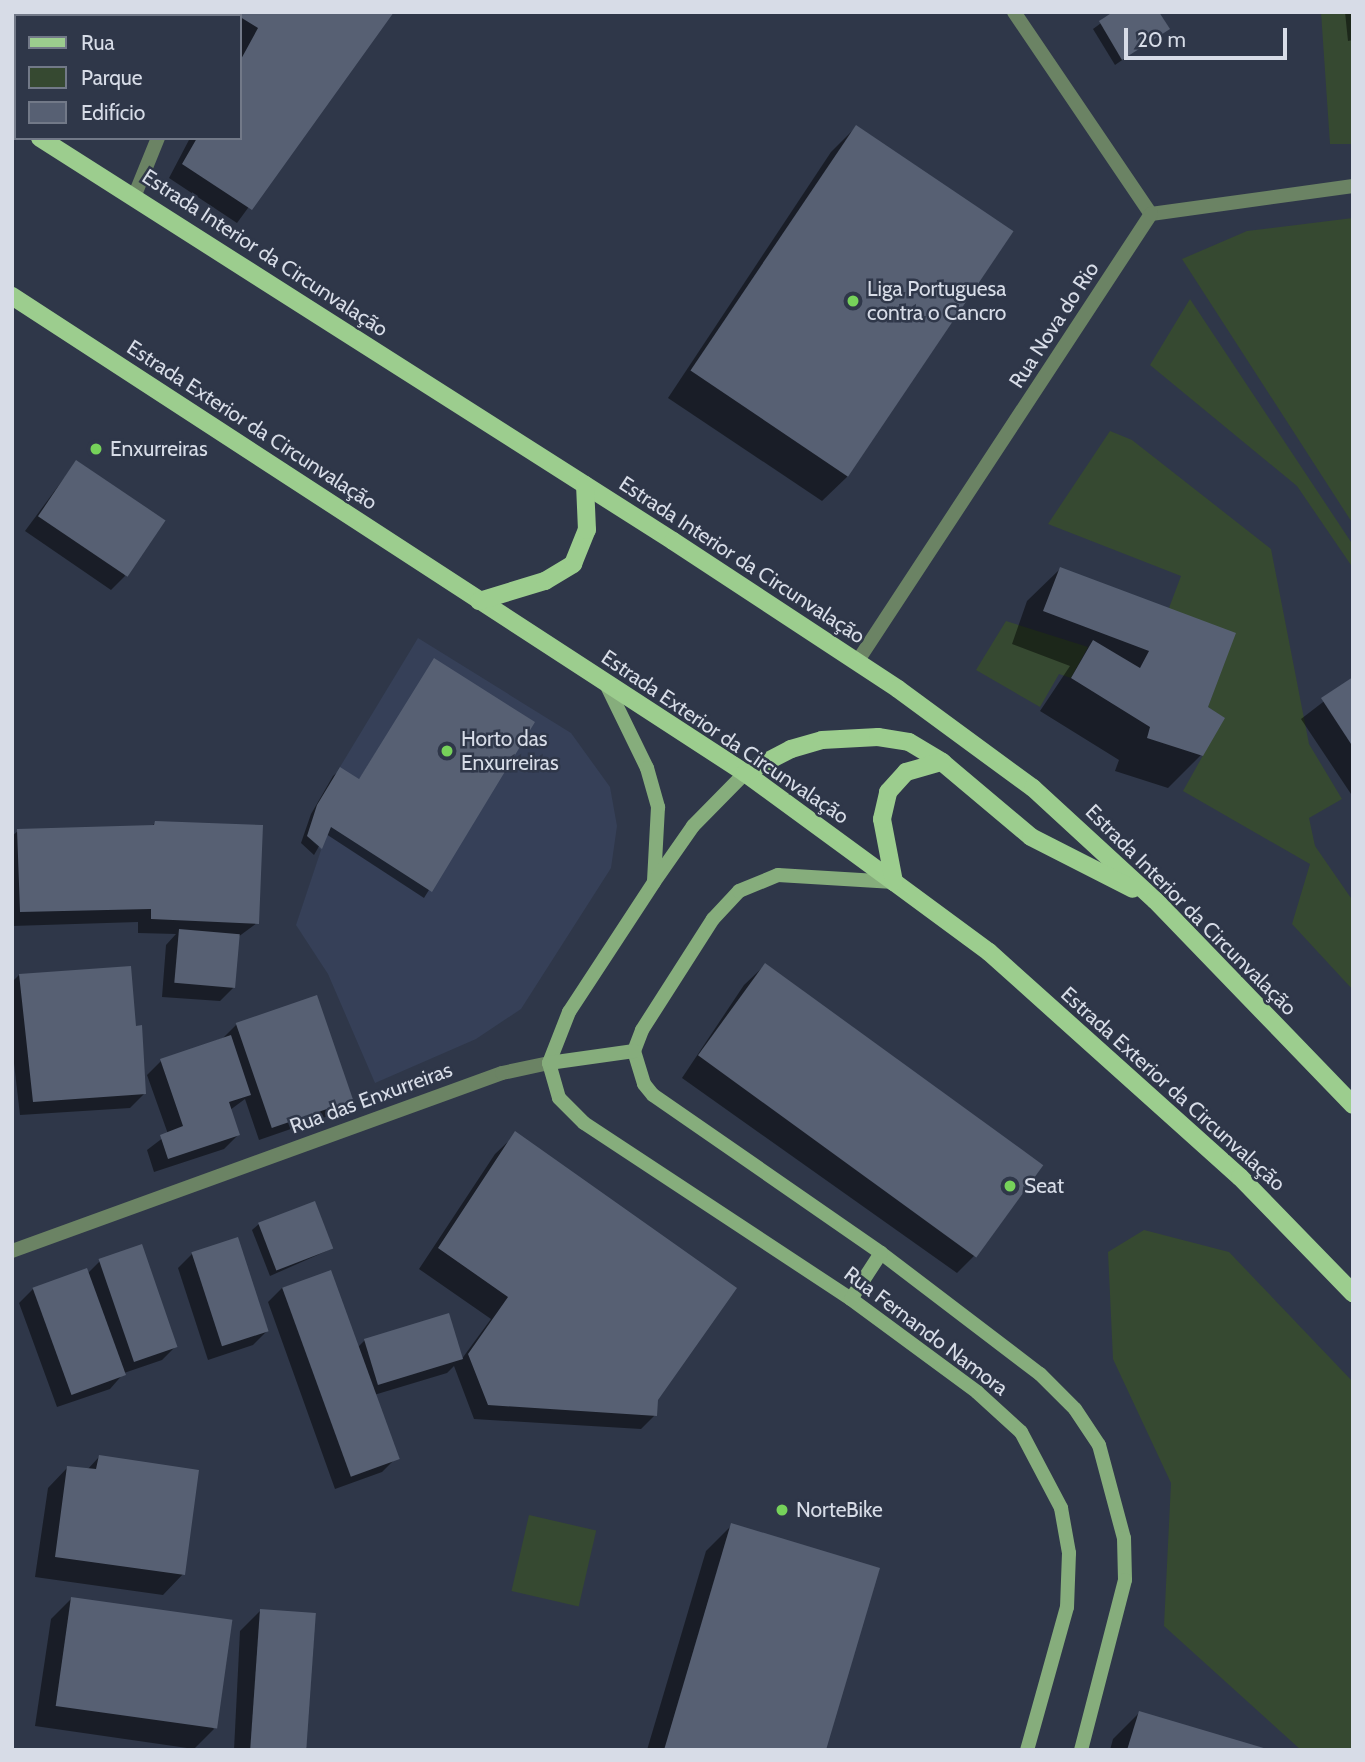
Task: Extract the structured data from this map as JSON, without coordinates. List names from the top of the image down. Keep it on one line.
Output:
{"streets":{"main road":["Estrada Interior da Circunvalação","Estrada Exterior da Circunvalação","Rua Fernando Namora"],"street":["Rua Nova do Rio","Rua das Enxurreiras"]},"crossings":[["Estrada Interior da Circunvalação","Rua Nova do Rio"],["Rua das Enxurreiras","Rua Fernando Namora"]],"places":["Liga Portuguesa contra o Cancro","Enxurreiras","Horto das Enxurreiras","Seat","NorteBike"],"legend":["Rua","Parque","Edifício"],"scale_bar":"20 m"}
